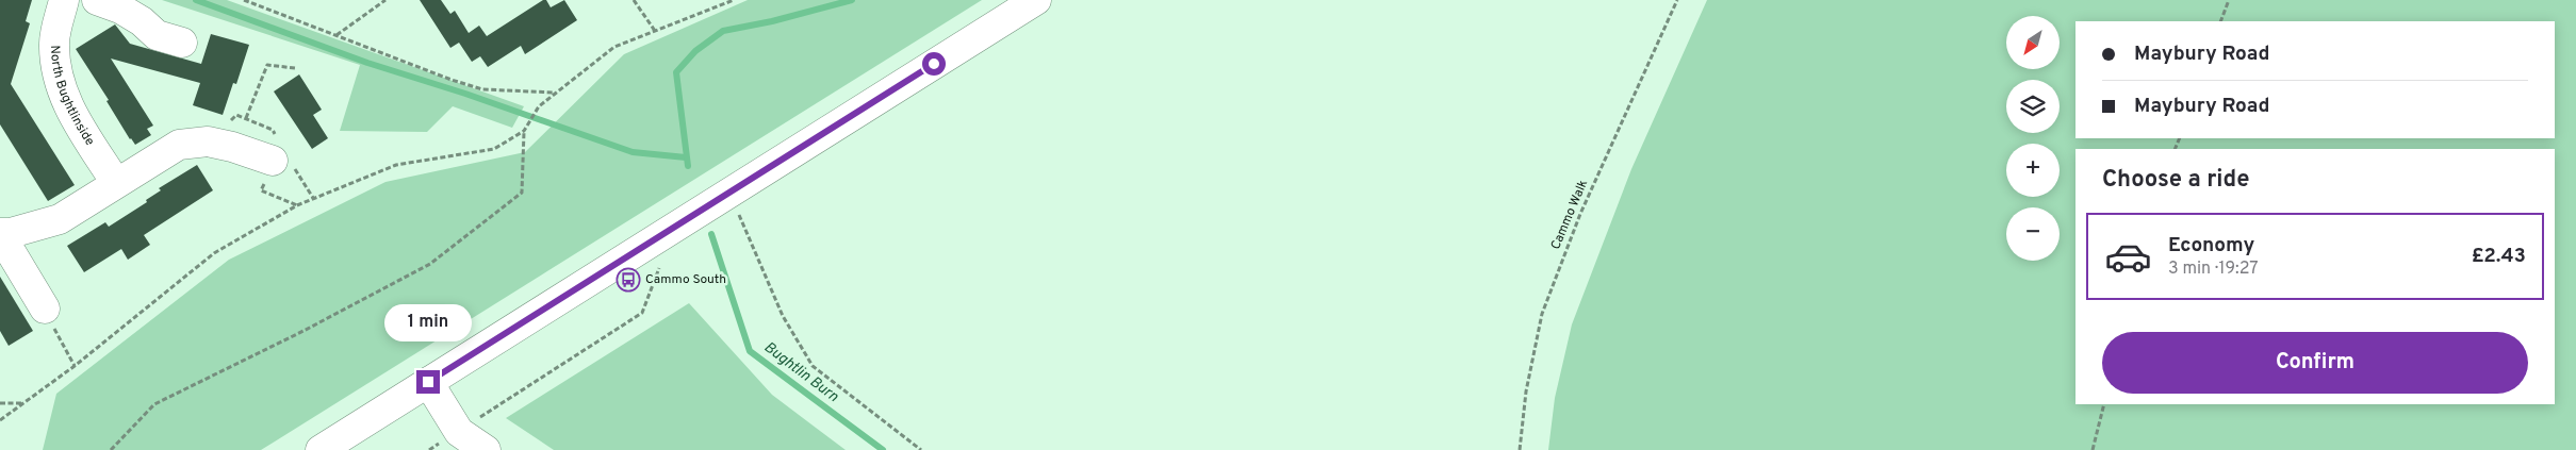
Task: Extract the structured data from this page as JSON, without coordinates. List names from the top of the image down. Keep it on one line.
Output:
{"streets":{"main road":["North Bughtlinside"],"path":["Cammo Walk"]},"water":["Bughtlin Burn"],"places":{"bus stop":["Cammo South"]},"north":"bottom left","page":{"map_buttons":["+","−"],"banner":["Maybury Road","Maybury Road"],"heading":"Choose a ride","list":[{"name":"Economy","note":"3 min · 19:27","value":"£2.43"}],"bubble":"1 min","buttons":"Confirm"}}
